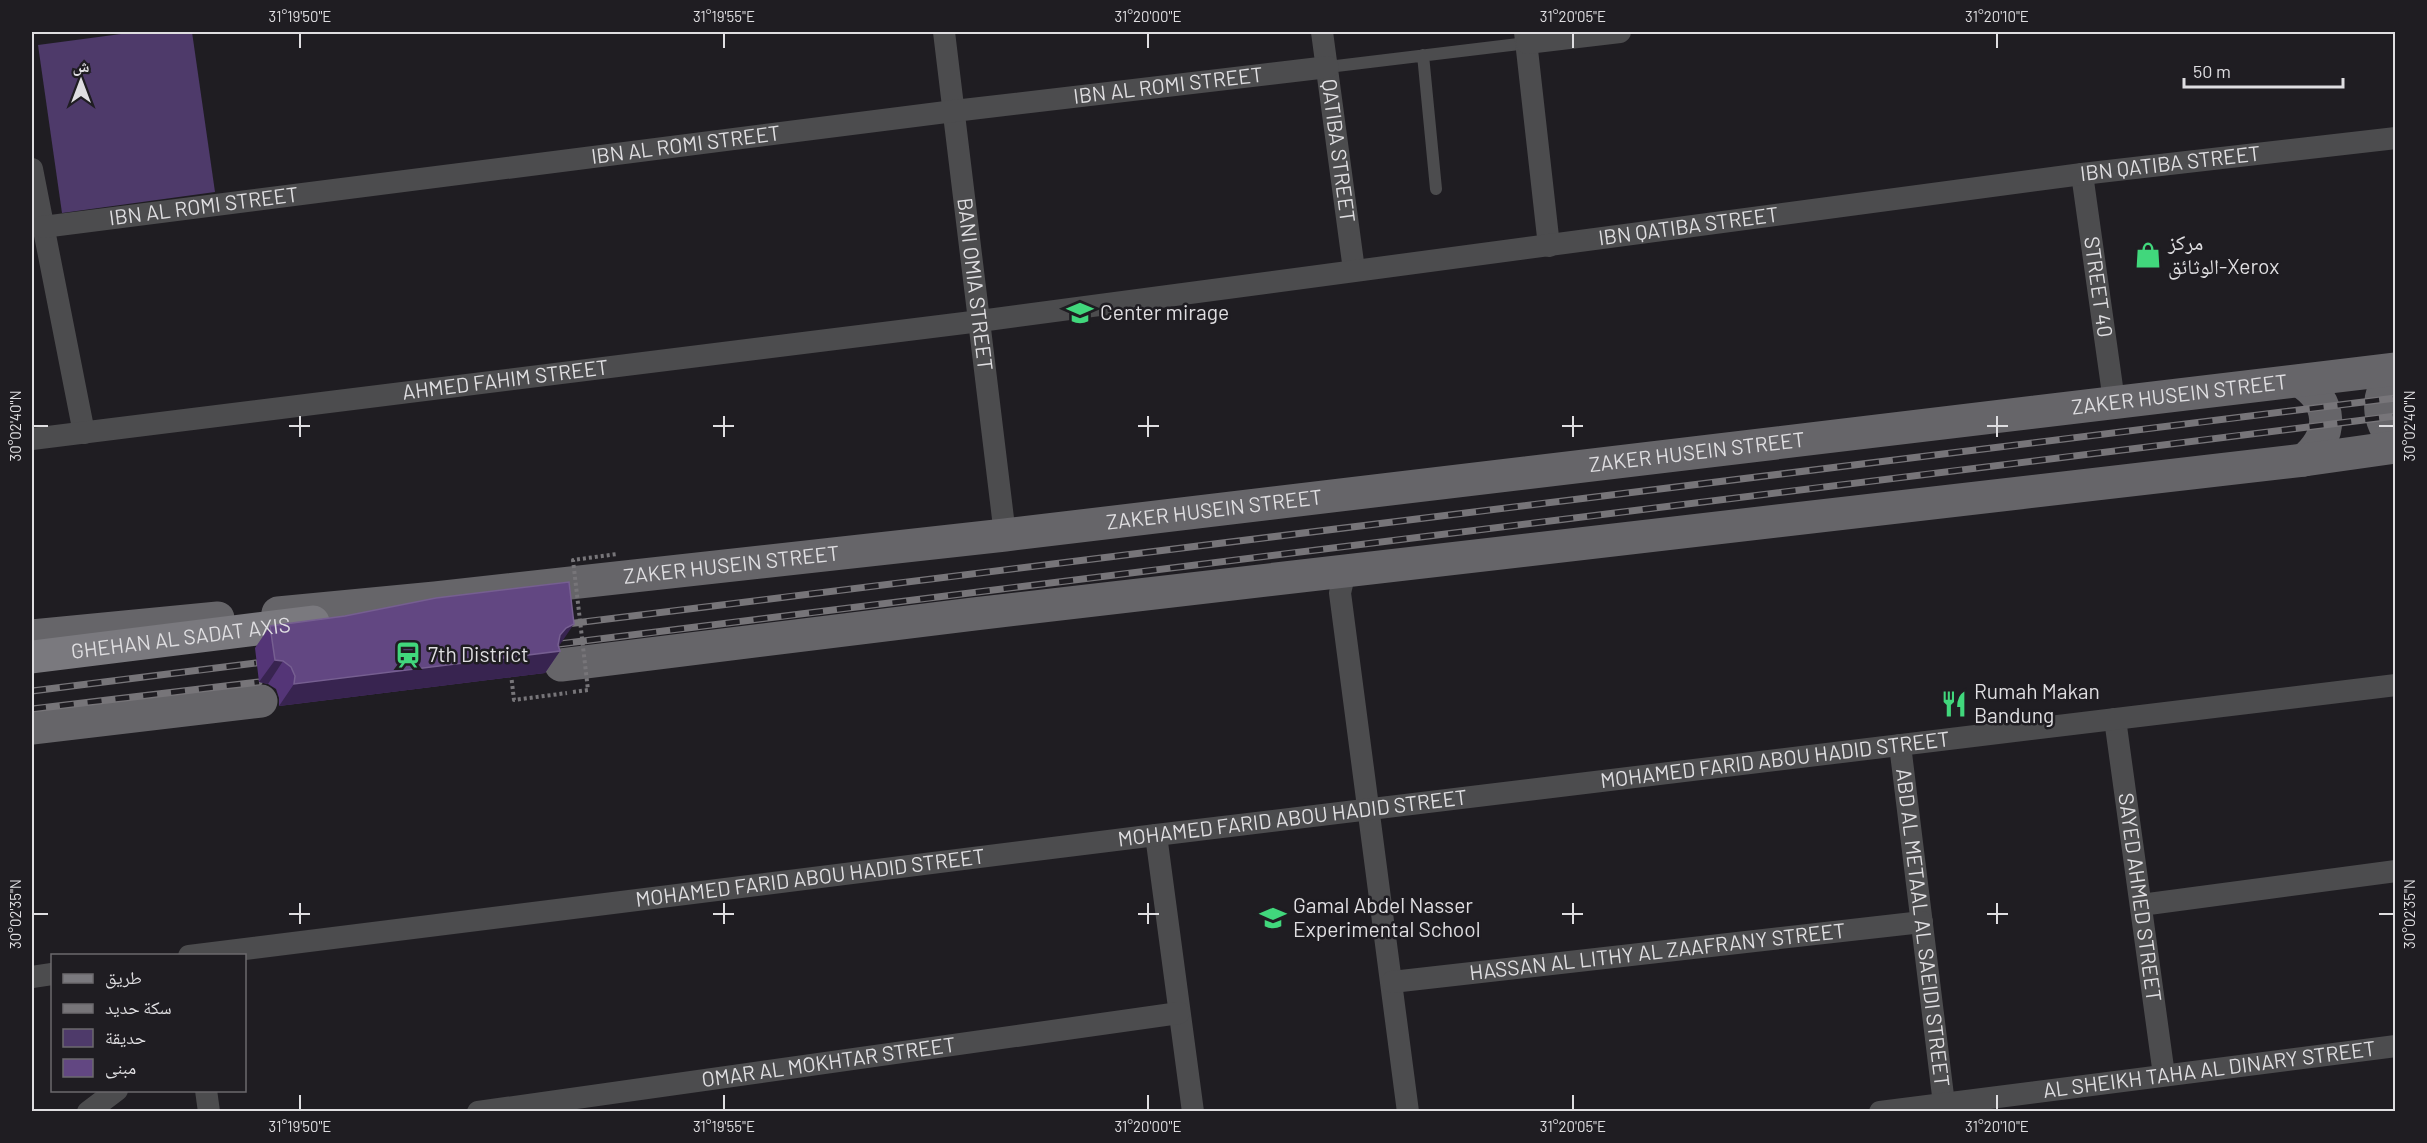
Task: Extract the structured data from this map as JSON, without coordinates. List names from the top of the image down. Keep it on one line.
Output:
{"streets":{"main road":["ZAKER HUSEIN STREET","GHEHAN AL SADAT AXIS"],"street":["IBN AL ROMI STREET","QATIBA STREET","IBN QATIBA STREET","BANI OMIA STREET","STREET 40","AHMED FAHIM STREET","MOHAMED FARID ABOU HADID STREET","SAYED AHMED STREET","ABD AL METAAL AL SAEIDI STREET","HASSAN AL LITHY AL ZAAFRANY STREET","OMAR AL MOKHTAR STREET","AL SHEIKH TAHA AL DINARY STREET"]},"crossings":[["IBN AL ROMI STREET","QATIBA STREET"],["IBN AL ROMI STREET","BANI OMIA STREET"],["QATIBA STREET","IBN QATIBA STREET"],["IBN QATIBA STREET","BANI OMIA STREET"],["IBN QATIBA STREET","STREET 40"],["IBN QATIBA STREET","AHMED FAHIM STREET"],["BANI OMIA STREET","AHMED FAHIM STREET"],["BANI OMIA STREET","ZAKER HUSEIN STREET"],["STREET 40","ZAKER HUSEIN STREET"],["ZAKER HUSEIN STREET","GHEHAN AL SADAT AXIS"],["MOHAMED FARID ABOU HADID STREET","SAYED AHMED STREET"],["MOHAMED FARID ABOU HADID STREET","ABD AL METAAL AL SAEIDI STREET"],["SAYED AHMED STREET","AL SHEIKH TAHA AL DINARY STREET"],["ABD AL METAAL AL SAEIDI STREET","HASSAN AL LITHY AL ZAAFRANY STREET"],["ABD AL METAAL AL SAEIDI STREET","AL SHEIKH TAHA AL DINARY STREET"]],"places":{"shop":["مركز الوثائق-Xerox"],"school or university":["Center mirage","Gamal Abdel Nasser Experimental School"],"station":["7th District"],"restaurant":["Rumah Makan Bandung"]},"legend":["طريق","سكة حديد","حديقة","مبنى"],"scale_bar":"50 m","north":"top","coordinates":["31°19'50\"E","31°19'55\"E","31°20'00\"E","31°20'05\"E","31°20'10\"E","30°02'40\"N","30°02'35\"N"]}
